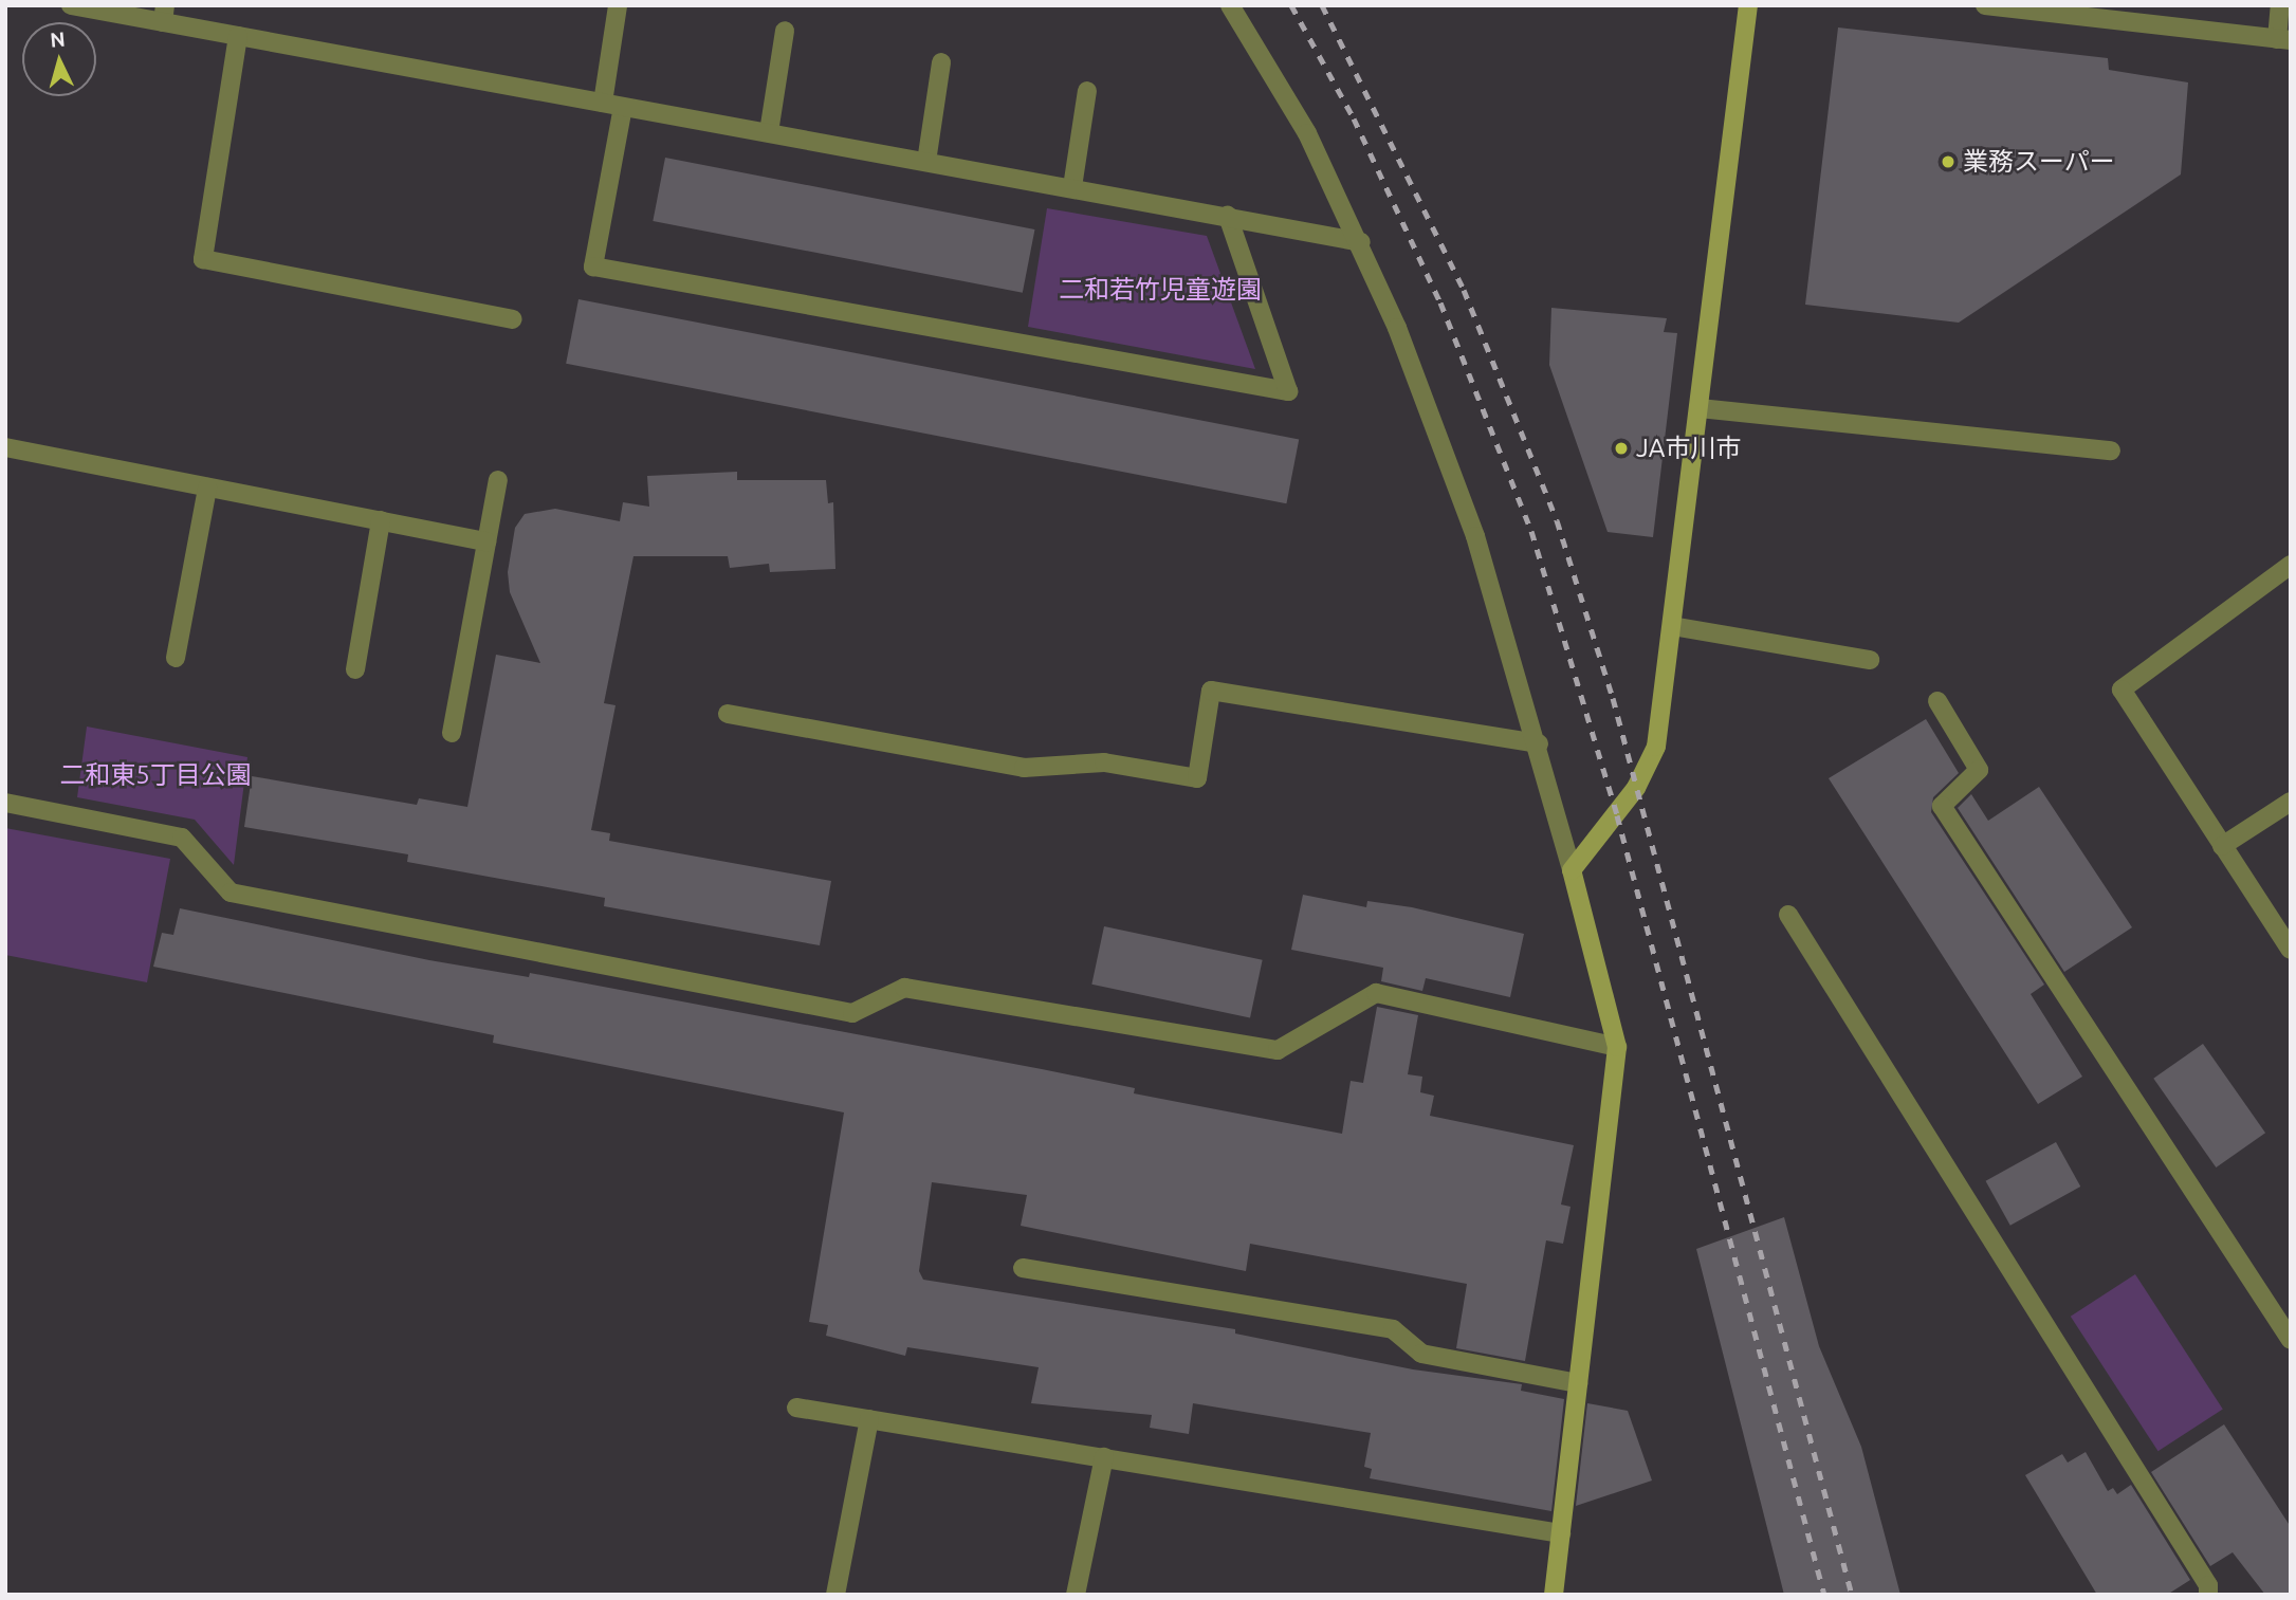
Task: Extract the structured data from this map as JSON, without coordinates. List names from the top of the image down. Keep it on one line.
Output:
{"parks":["二和若竹児童遊園","二和東5丁目公園"],"places":["業務スーパー","JA市川市"],"north":"top"}
